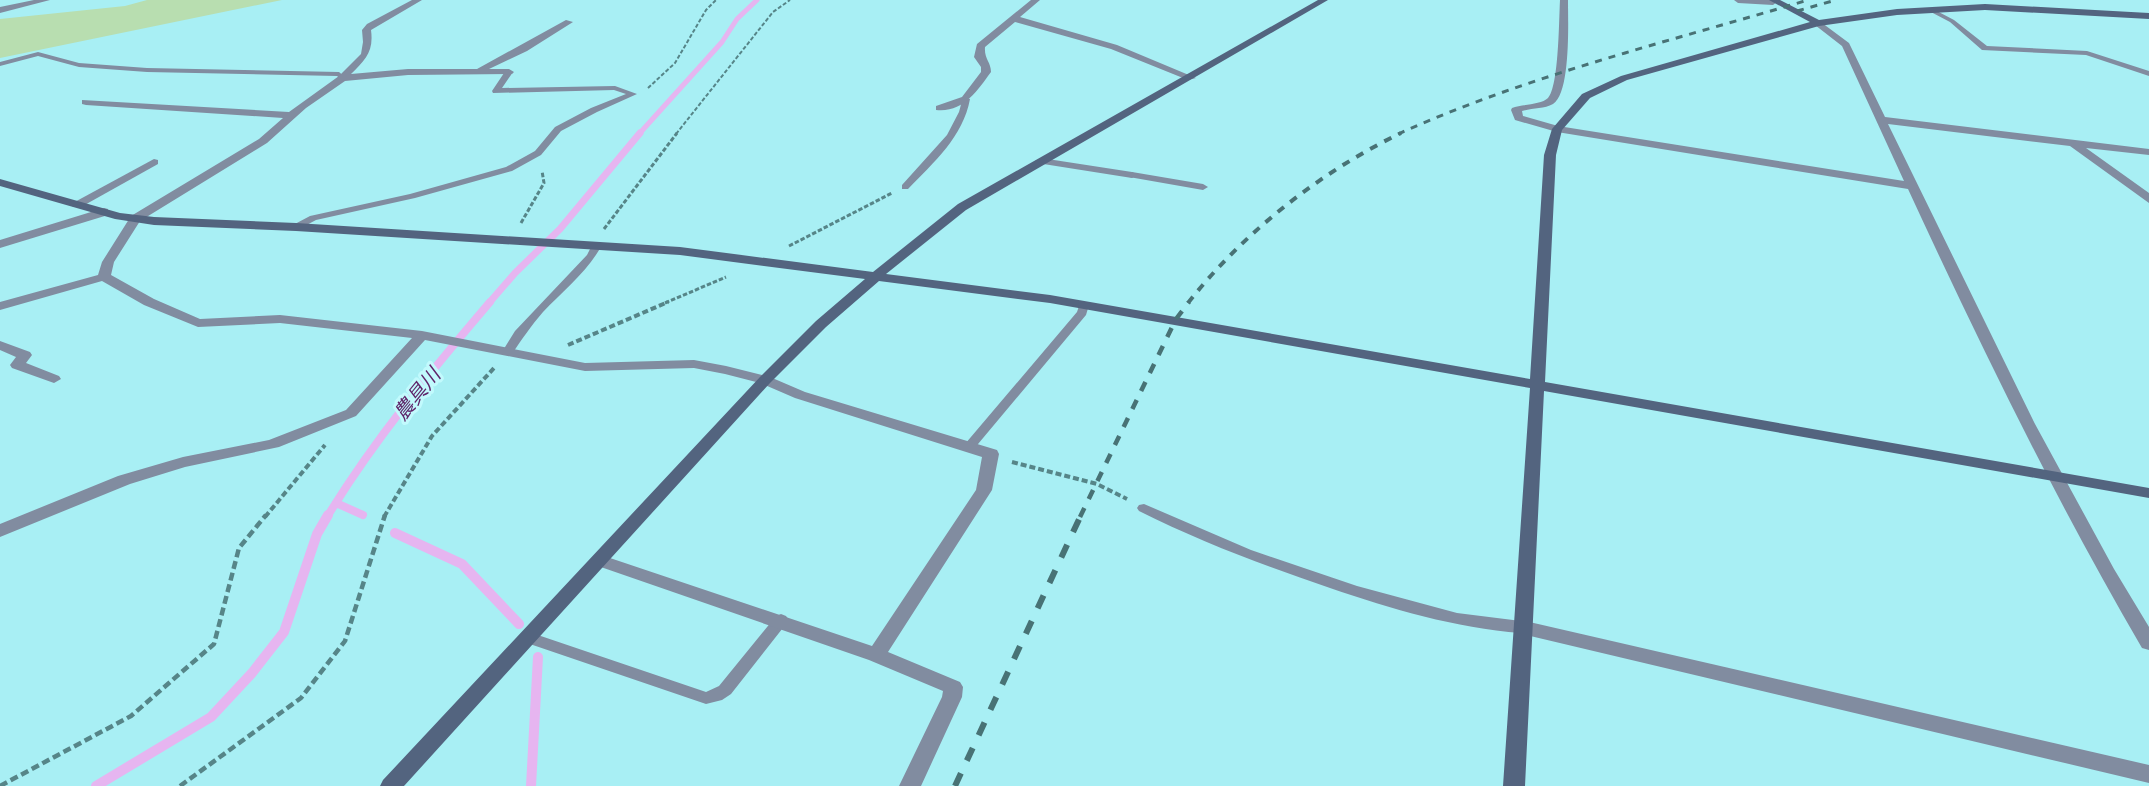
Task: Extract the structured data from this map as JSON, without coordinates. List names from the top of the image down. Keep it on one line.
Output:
{"water":["農具川"]}
